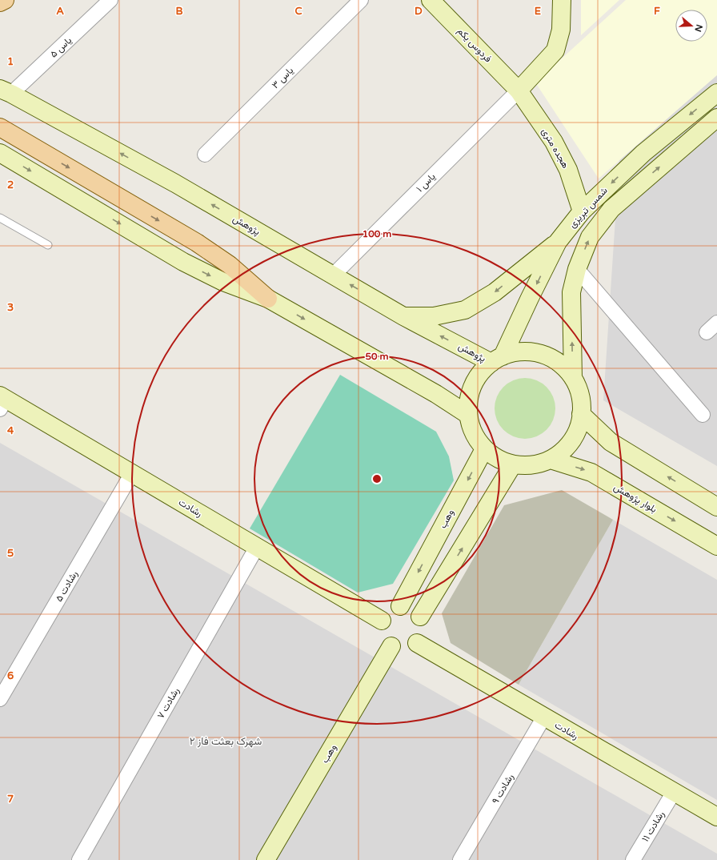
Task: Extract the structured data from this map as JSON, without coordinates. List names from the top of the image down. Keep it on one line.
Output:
{"streets":{"street":["فردوس یکم","یاس ۵","یاس ۳","هجده متری","یاس ۱","شمس تبریزی","پژوهش","بلوار پژوهش","رشادت","وهب","رشادت ۵","رشادت ۷","رشادت ۹","رشادت ۱۱"]},"crossings":[["فردوس یکم","هجده متری"],["فردوس یکم","یاس ۱"],["یاس ۵","پژوهش"],["هجده متری","یاس ۱"],["هجده متری","شمس تبریزی"],["یاس ۱","پژوهش"],["شمس تبریزی","پژوهش"],["شمس تبریزی","بلوار پژوهش"],["شمس تبریزی","وهب"],["پژوهش","بلوار پژوهش"],["پژوهش","وهب"],["بلوار پژوهش","وهب"],["رشادت","وهب"],["رشادت","رشادت ۵"],["رشادت","رشادت ۷"],["رشادت","رشادت ۹"],["رشادت","رشادت ۱۱"]],"districts":["شهرک بعثت فاز ۲"],"north":"right","grid":{"columns":["A","B","C","D","E","F"],"rows":["1","2","3","4","5","6","7"]},"rings":["100 m","50 m"]}
